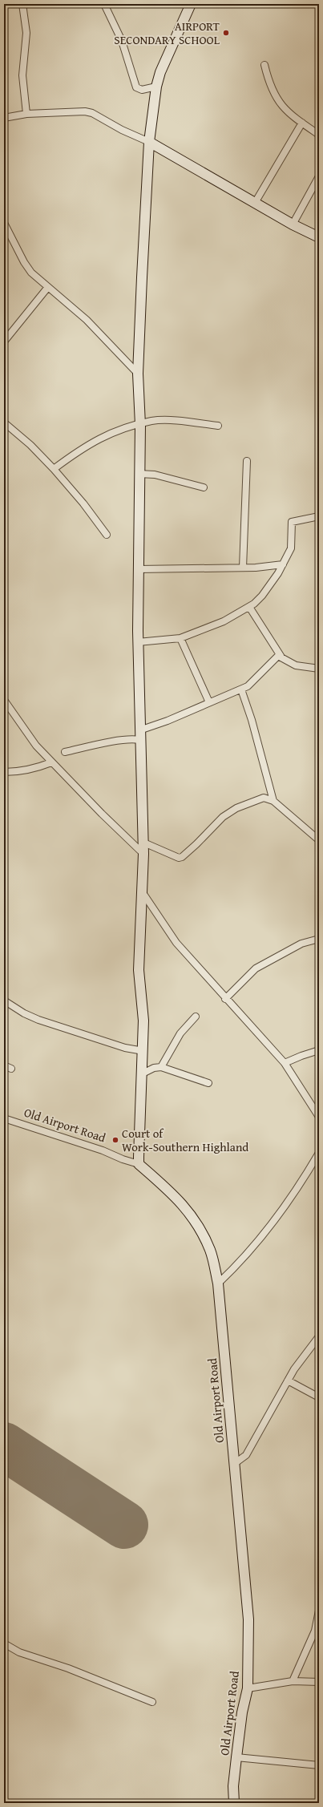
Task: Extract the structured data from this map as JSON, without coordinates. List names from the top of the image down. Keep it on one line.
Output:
{"streets":{"street":["Old Airport Road"]},"places":["AIRPORT SECONDARY SCHOOL","Court of Work-Southern Highland"]}
